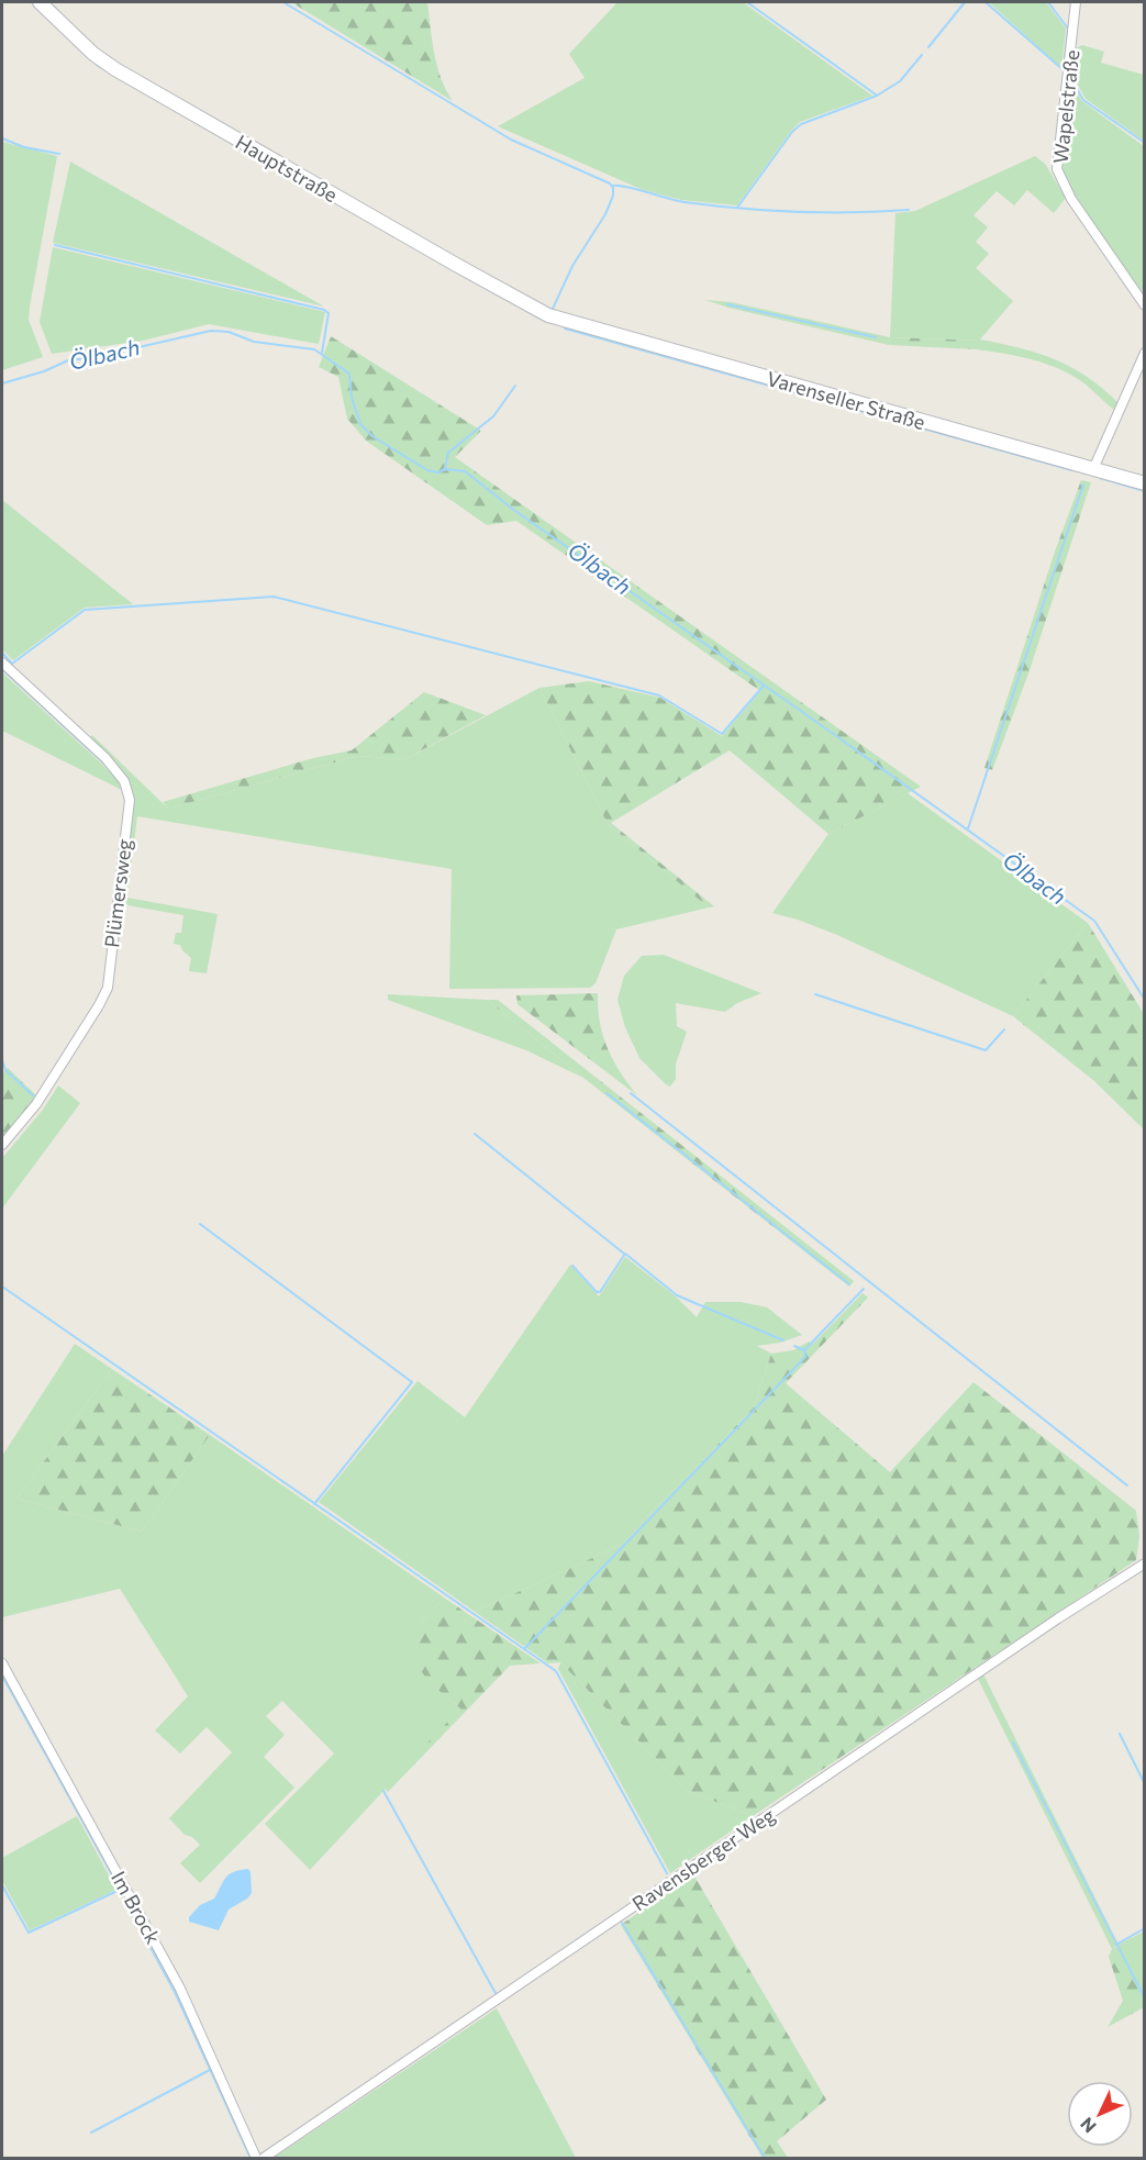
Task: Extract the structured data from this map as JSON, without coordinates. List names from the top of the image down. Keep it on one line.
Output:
{"streets":{"main road":["Hauptstraße","Varenseller Straße"],"street":["Wapelstraße","Plümersweg","Ravensberger Weg","Im Brock"]},"crossings":[["Hauptstraße","Varenseller Straße"]],"water":["Ölbach"],"north":"bottom left"}
